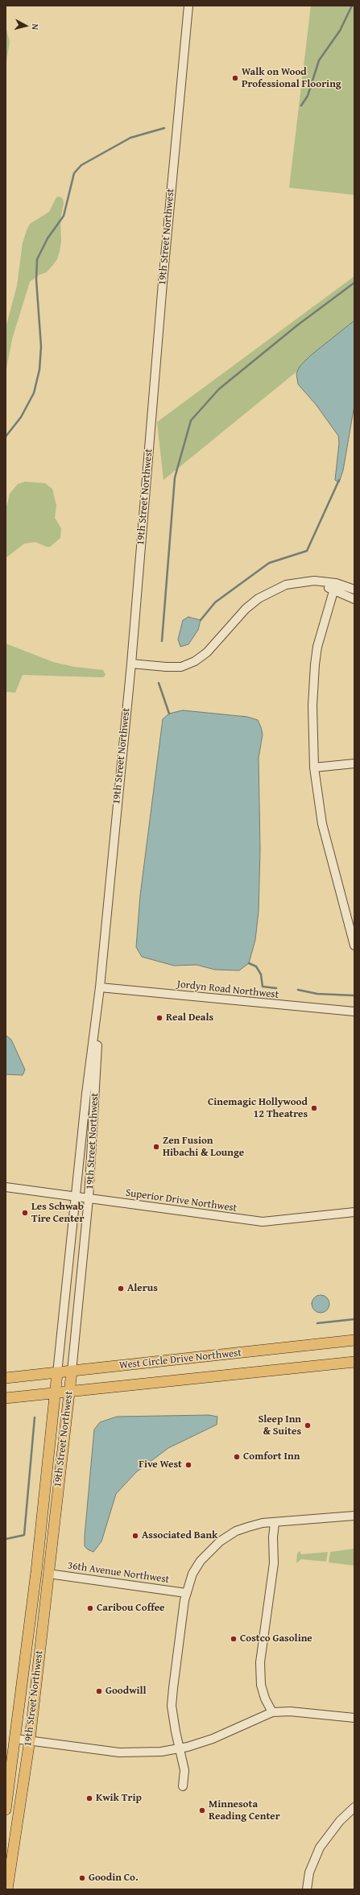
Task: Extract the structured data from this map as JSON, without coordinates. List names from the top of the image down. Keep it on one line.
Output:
{"streets":{"main road":["19th Street Northwest","West Circle Drive Northwest"],"street":["Jordyn Road Northwest","Superior Drive Northwest","36th Avenue Northwest"]},"crossings":[["19th Street Northwest","Jordyn Road Northwest"],["19th Street Northwest","Superior Drive Northwest"],["19th Street Northwest","West Circle Drive Northwest"],["19th Street Northwest","36th Avenue Northwest"]],"places":["Walk on Wood Professional Flooring","Real Deals","Cinemagic Hollywood 12 Theatres","Zen Fusion Hibachi & Lounge","Les Schwab Tire Center","Alerus","Sleep Inn & Suites","Comfort Inn","Five West","Associated Bank","Caribou Coffee","Costco Gasoline","Goodwill","Kwik Trip","Minnesota Reading Center","Goodin Co."],"north":"right"}
